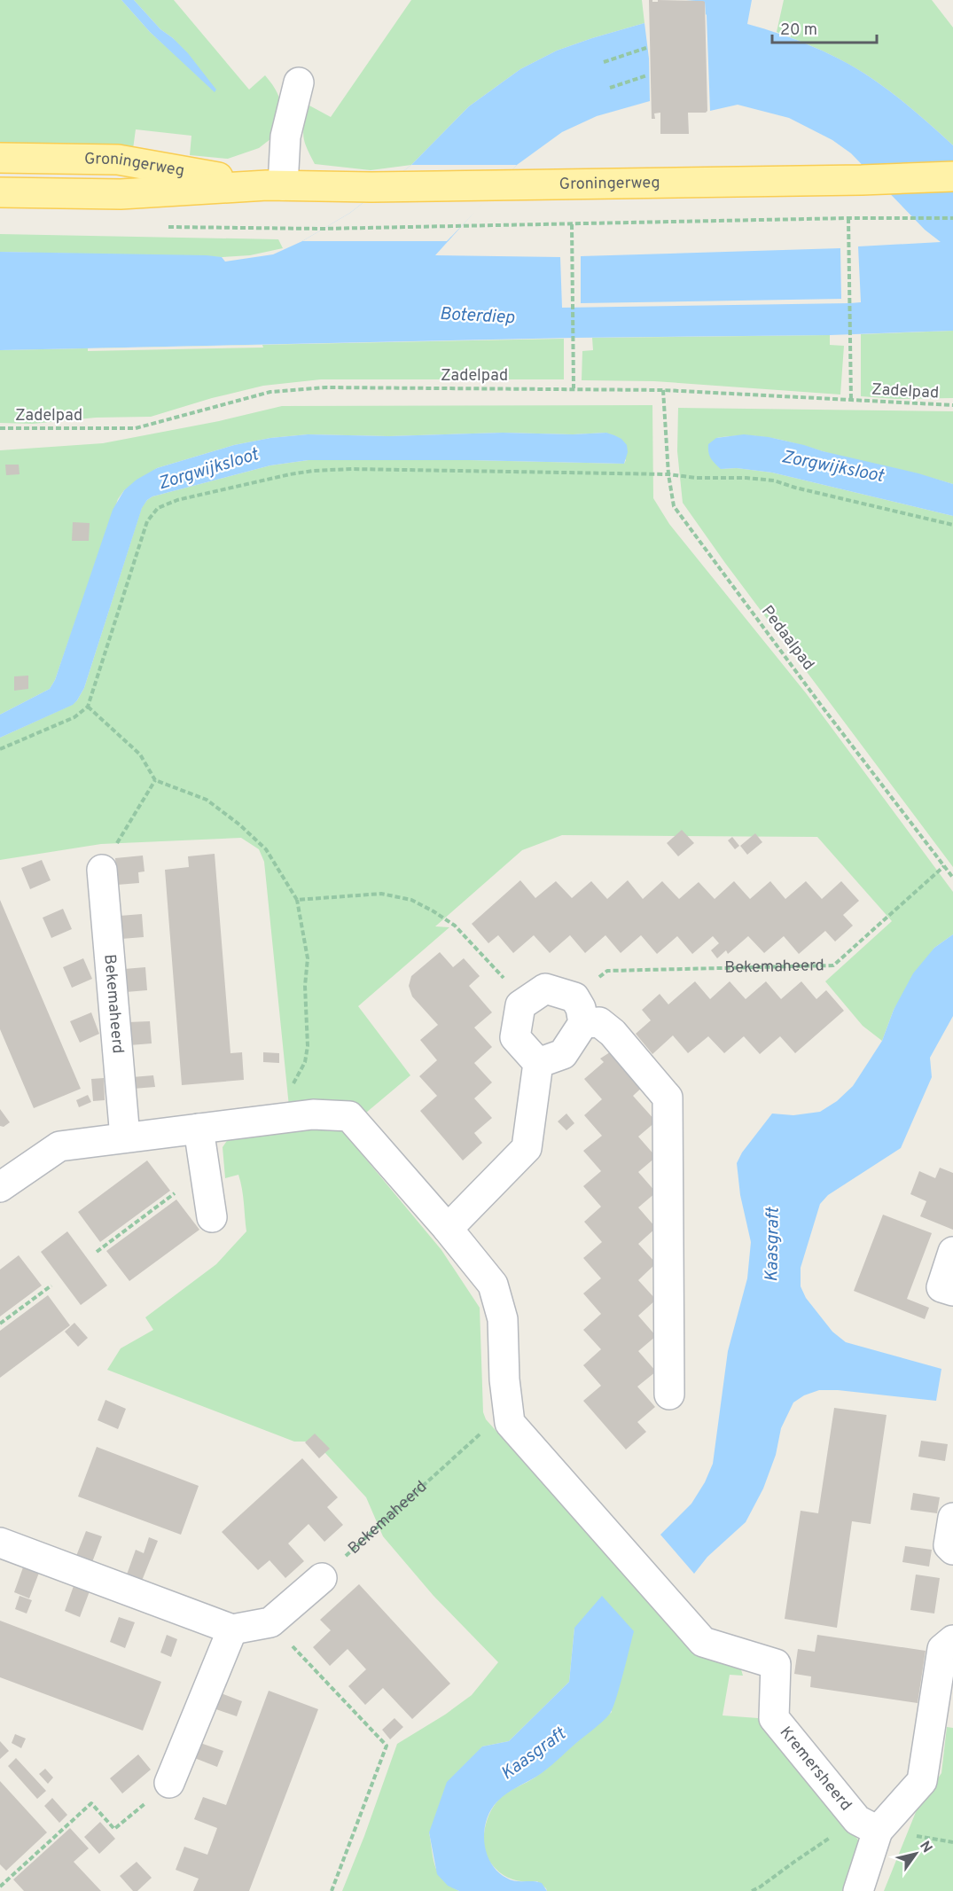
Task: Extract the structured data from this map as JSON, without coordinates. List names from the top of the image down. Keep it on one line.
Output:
{"streets":{"main road":["Groningerweg"],"street":["Bekemaheerd","Kremersheerd"],"path":["Zadelpad","Pedaalpad"]},"crossings":[["Zadelpad","Pedaalpad"],["Pedaalpad","Bekemaheerd"],["Bekemaheerd","Kremersheerd"]],"water":["Boterdiep","Zorgwijksloot","Kaasgraft"],"scale_bar":"20 m","north":"top right"}
